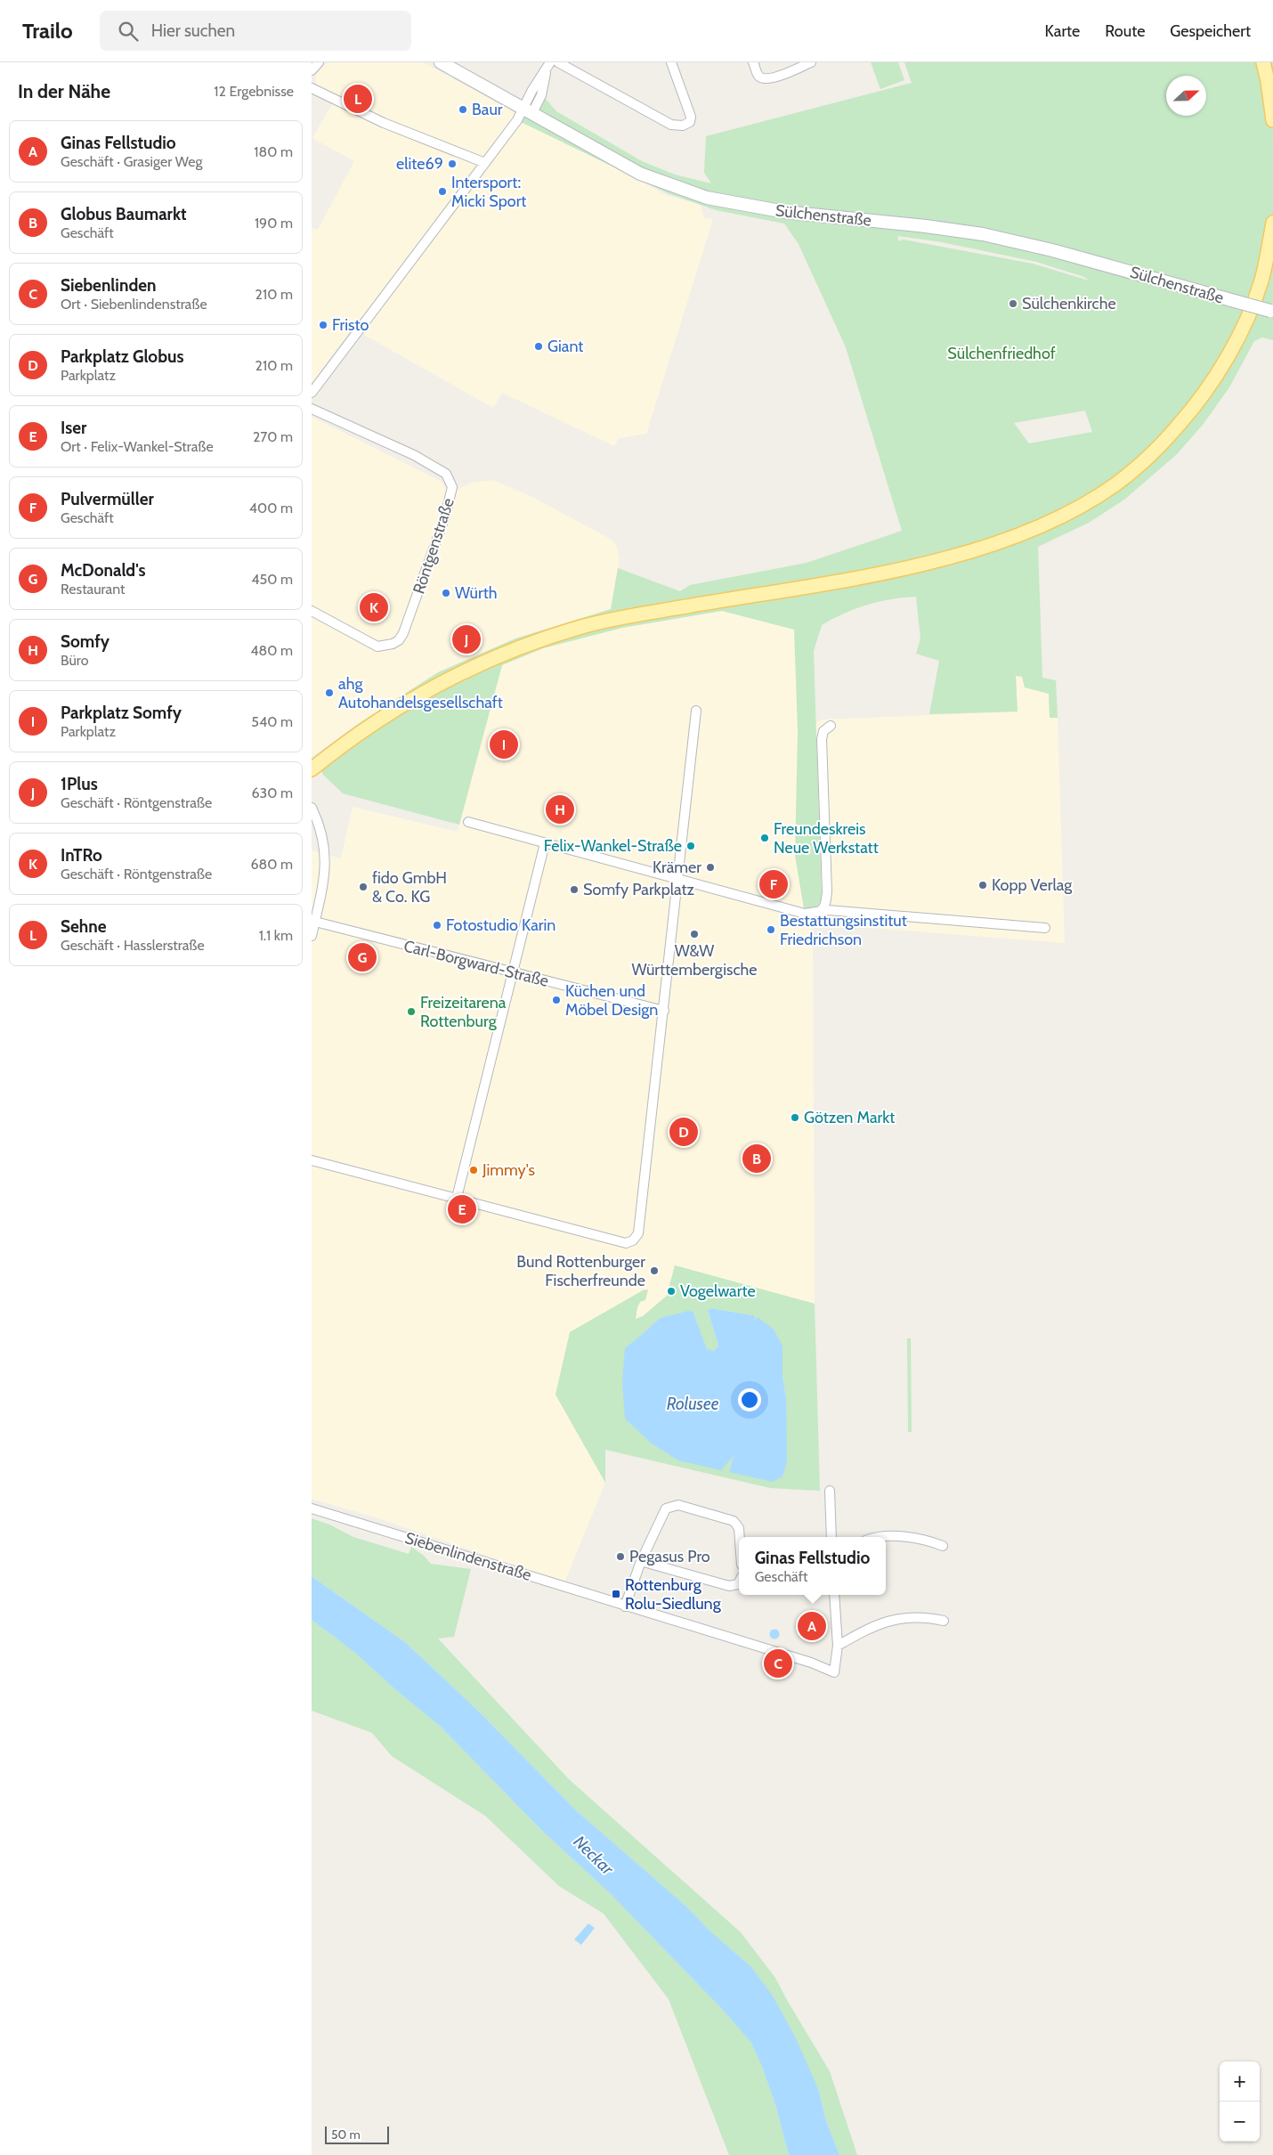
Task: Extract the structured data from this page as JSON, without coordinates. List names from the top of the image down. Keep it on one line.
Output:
{"streets":{"main road":["Sülchenstraße"],"street":["Röntgenstraße","Carl-Borgward-Straße","Siebenlindenstraße"]},"water":["Rolusee","Neckar"],"parks":["Sülchenfriedhof"],"places":{"other":["Baur","elite69","Intersport: Micki Sport","Sülchenkirche","Fristo","Giant","Würth","ahg Autohandelsgesellschaft","Freundeskreis Neue Werkstatt","Felix-Wankel-Straße","Krämer","Kopp Verlag","fido GmbH & Co. KG","Somfy Parkplatz","Fotostudio Karin","Bestattungsinstitut Friedrichson","W&W Württembergische","Küchen und Möbel Design","Freizeitarena Rottenburg","Götzen Markt","Jimmy's","Bund Rottenburger Fischerfreunde","Vogelwarte","Pegasus Pro"],"transit":["Rottenburg Rolu-Siedlung"]},"scale_bar":"50 m","north":"right","page":{"header":"Trailo","search":"Hier suchen","nav":["Karte","Route","Gespeichert"],"heading":["In der Nähe","12 Ergebnisse"],"pins":["L","K","J","I","H","F","G","D","B","E","A","C"],"list":[{"mark":"A","name":"Ginas Fellstudio","note":"Geschäft · Grasiger Weg","value":"180 m"},{"mark":"B","name":"Globus Baumarkt","note":"Geschäft","value":"190 m"},{"mark":"C","name":"Siebenlinden","note":"Ort · Siebenlindenstraße","value":"210 m"},{"mark":"D","name":"Parkplatz Globus","note":"Parkplatz","value":"210 m"},{"mark":"E","name":"Iser","note":"Ort · Felix-Wankel-Straße","value":"270 m"},{"mark":"F","name":"Pulvermüller","note":"Geschäft","value":"400 m"},{"mark":"G","name":"McDonald's","note":"Restaurant","value":"450 m"},{"mark":"H","name":"Somfy","note":"Büro","value":"480 m"},{"mark":"I","name":"Parkplatz Somfy","note":"Parkplatz","value":"540 m"},{"mark":"J","name":"1Plus","note":"Geschäft · Röntgenstraße","value":"630 m"},{"mark":"K","name":"InTRo","note":"Geschäft · Röntgenstraße","value":"680 m"},{"mark":"L","name":"Sehne","note":"Geschäft · Hasslerstraße","value":"1.1 km"}],"popup":["Ginas Fellstudio","Geschäft"],"map_buttons":["+","−"],"scale":"50 m"}}
